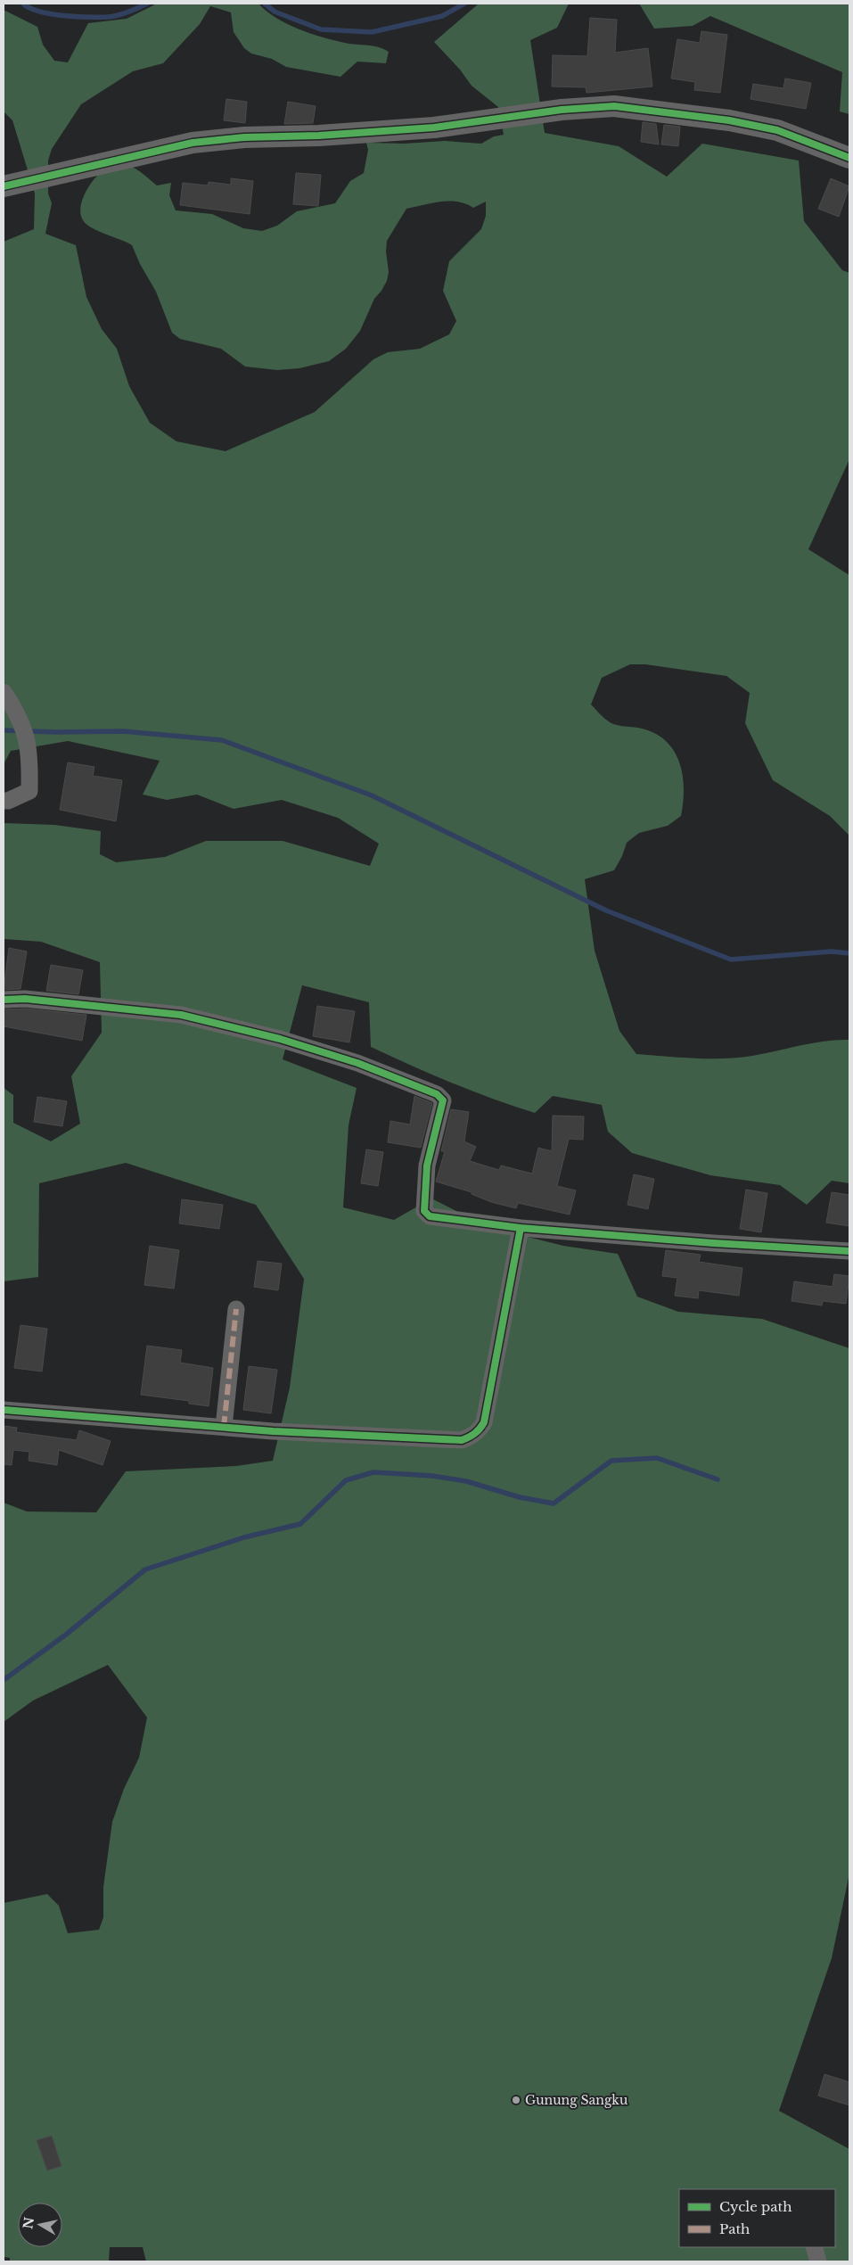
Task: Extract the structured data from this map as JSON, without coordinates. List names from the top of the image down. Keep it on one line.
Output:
{"places":["Gunung Sangku"],"legend":["Cycle path","Path"],"north":"left"}
